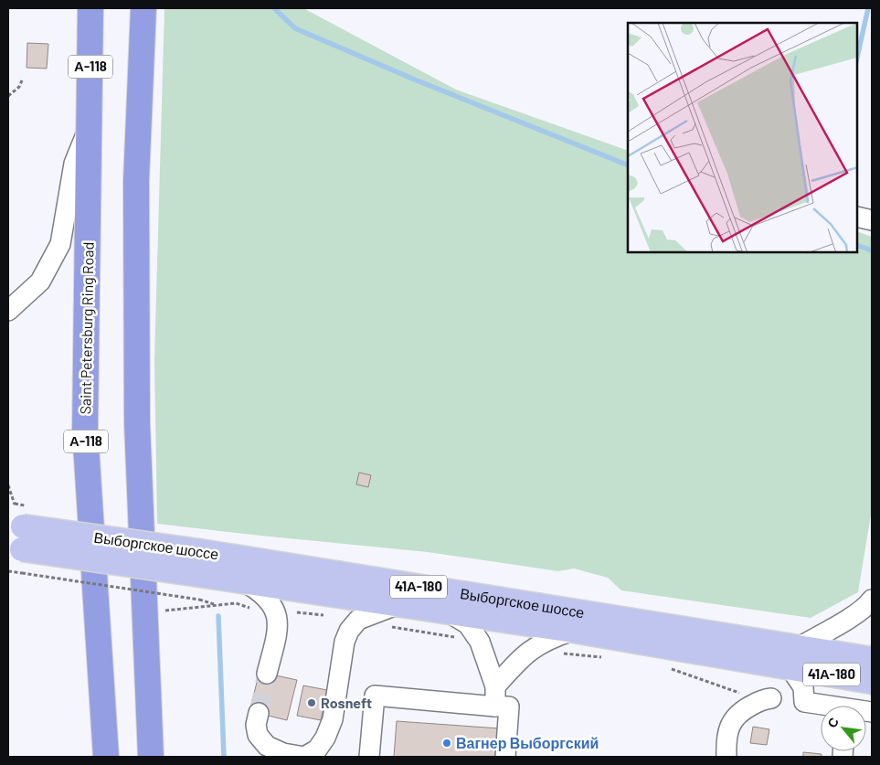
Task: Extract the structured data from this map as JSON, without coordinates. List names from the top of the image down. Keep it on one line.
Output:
{"streets":{"highway":["А-118","Saint Petersburg Ring Road"],"main road":["Выборгское шоссе","41А-180"]},"places":["Rosneft","Вагнер Выборгский"],"north":"top left"}
